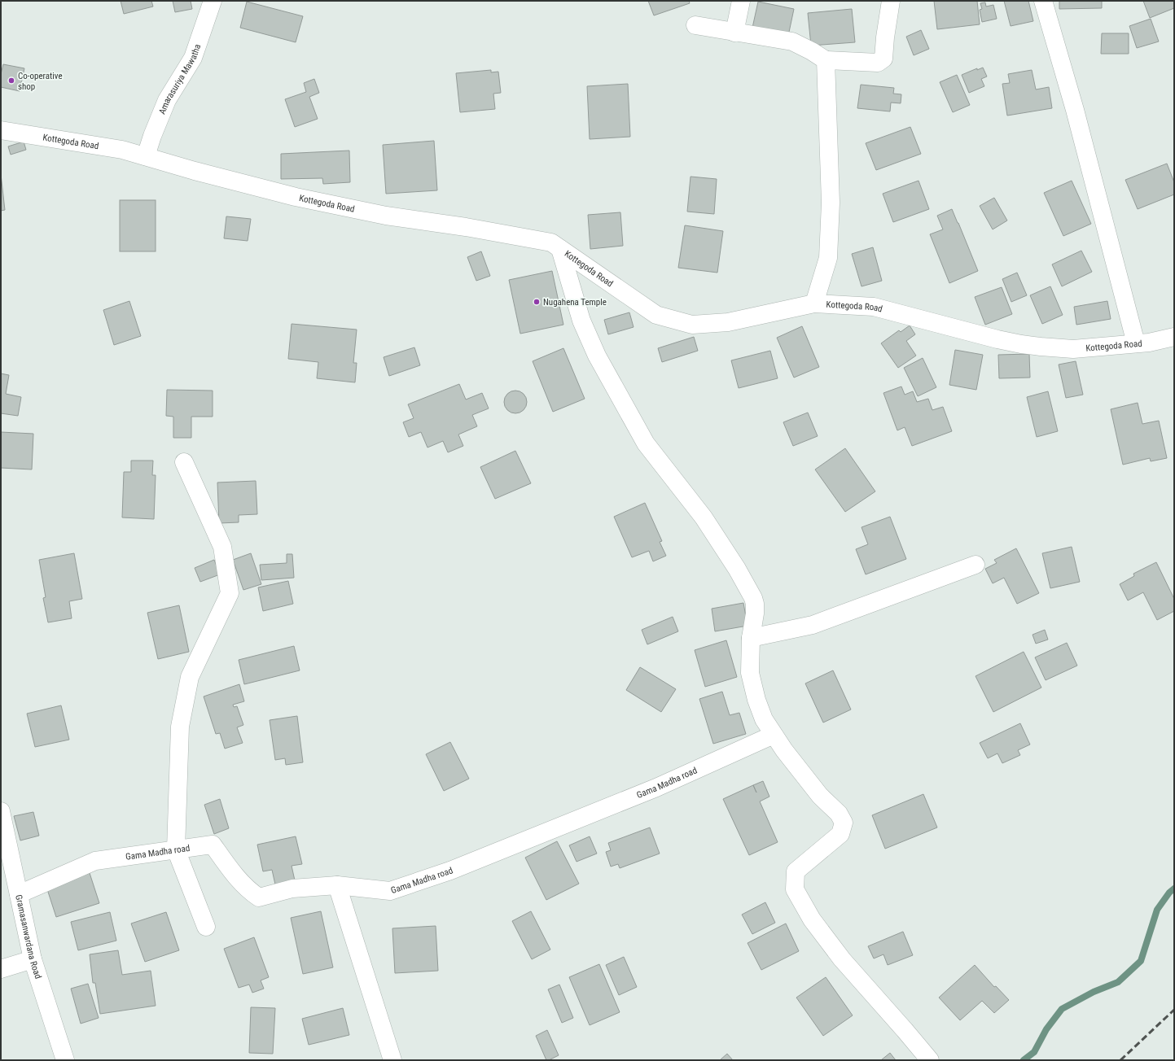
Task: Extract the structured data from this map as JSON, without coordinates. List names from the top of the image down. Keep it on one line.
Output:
{"streets":{"street":["Amarasuriya Mawatha","Kottegoda Road","Gama Madha road","Gramasanwardana Road"]},"crossings":[["Amarasuriya Mawatha","Kottegoda Road"],["Gama Madha road","Gramasanwardana Road"]],"places":["Co-operative shop","Nugahena Temple"]}
